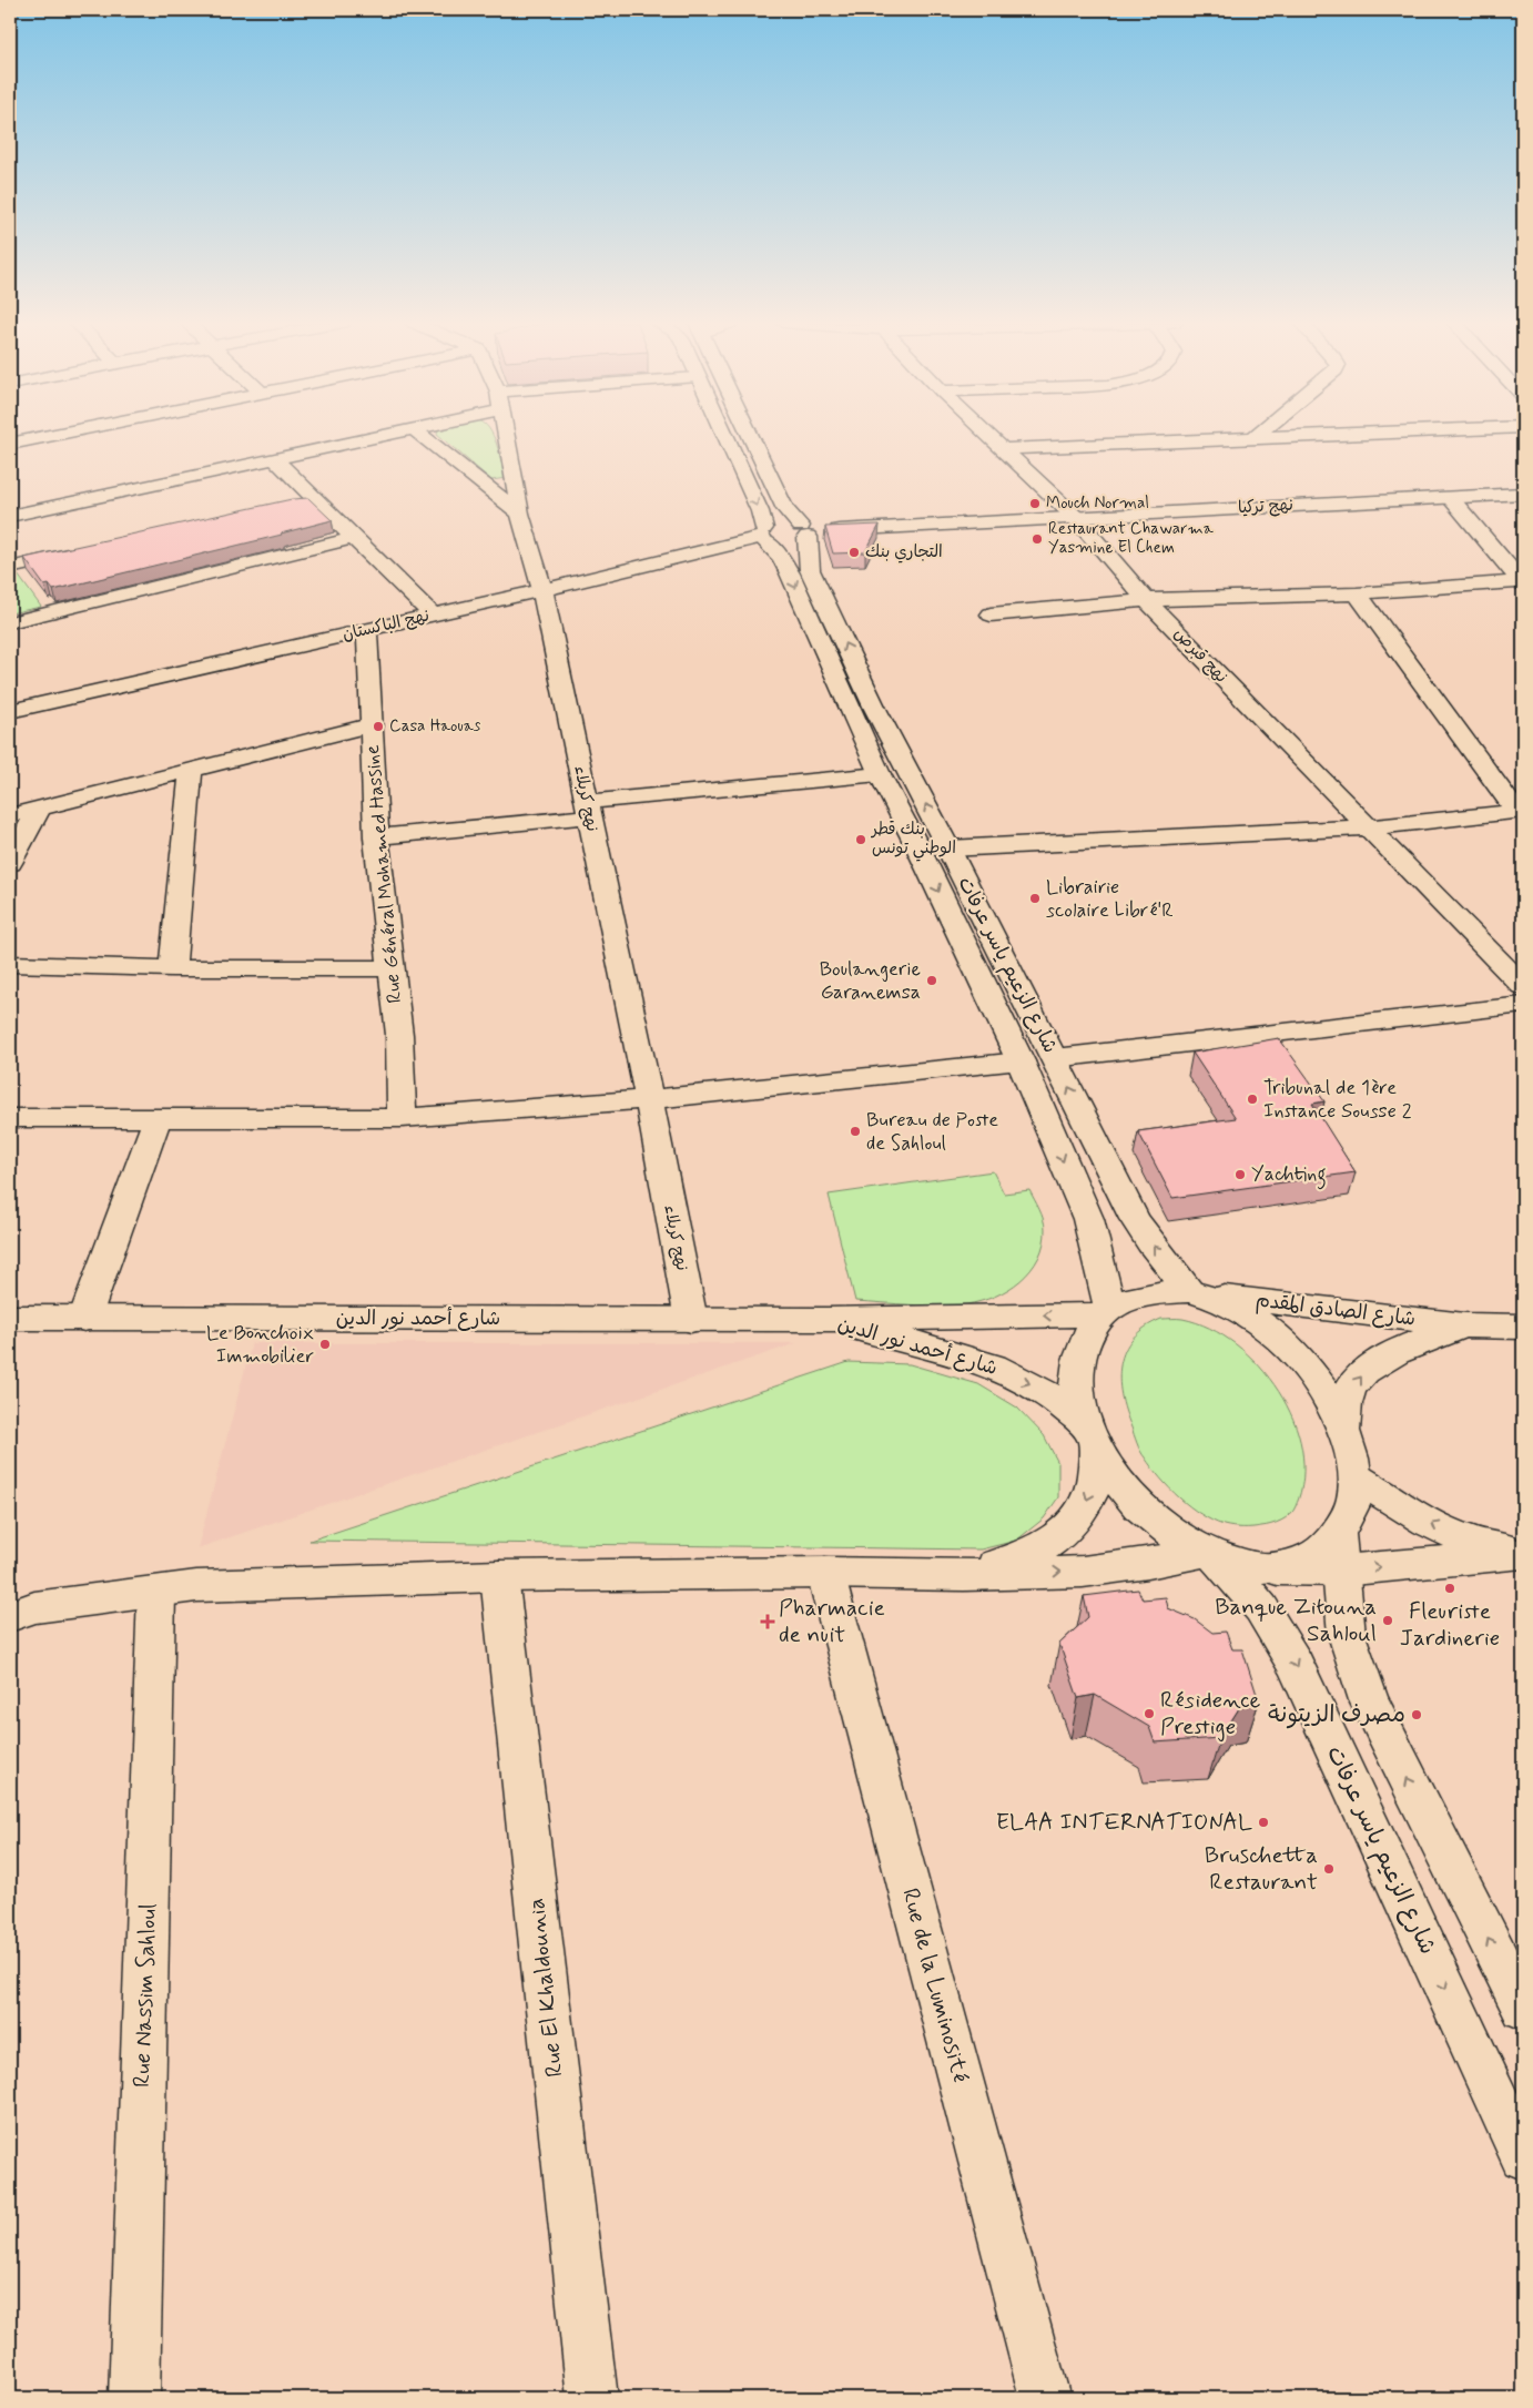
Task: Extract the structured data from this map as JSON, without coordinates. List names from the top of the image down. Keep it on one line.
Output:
{"streets":{"street":["نهج تركيا","نهج الباكستان","نهج قبرص","نهج كربلاء","Rue Général Mohamed Hassine","شارع الزعيم ياسر عرفات","شارع الصادق المقدم","شارع أحمد نور الدين","Rue de la Luminosité","Rue El Khaldounia","Rue Nassim Sahloul"]},"crossings":[["نهج تركيا","نهج الباكستان"],["نهج تركيا","نهج قبرص"],["نهج تركيا","شارع الزعيم ياسر عرفات"],["نهج الباكستان","نهج كربلاء"],["نهج الباكستان","Rue Général Mohamed Hassine"],["نهج الباكستان","شارع الزعيم ياسر عرفات"],["نهج كربلاء","شارع أحمد نور الدين"],["شارع الزعيم ياسر عرفات","شارع الصادق المقدم"],["شارع الزعيم ياسر عرفات","شارع أحمد نور الدين"],["شارع الصادق المقدم","شارع أحمد نور الدين"]],"places":{"other":["Mouch Normal","Restaurant Chawarma Yasmine El Chem","التجاري بنك","Casa Haouas","بنك قطر الوطني تونس","Librairie scolaire Libré'R","Boulangerie Garanemsa","Tribunal de 1ère Instance Sousse 2","Bureau de Poste de Sahloul","Yachting","Le Bonchoix Immobilier","Fleuriste Jardinerie","Banque Zitouna Sahloul","Résidence Prestige","مصرف الزيتونة","ELAA INTERNATIONAL","Bruschetta Restaurant"],"health":["Pharmacie de nuit"]}}
